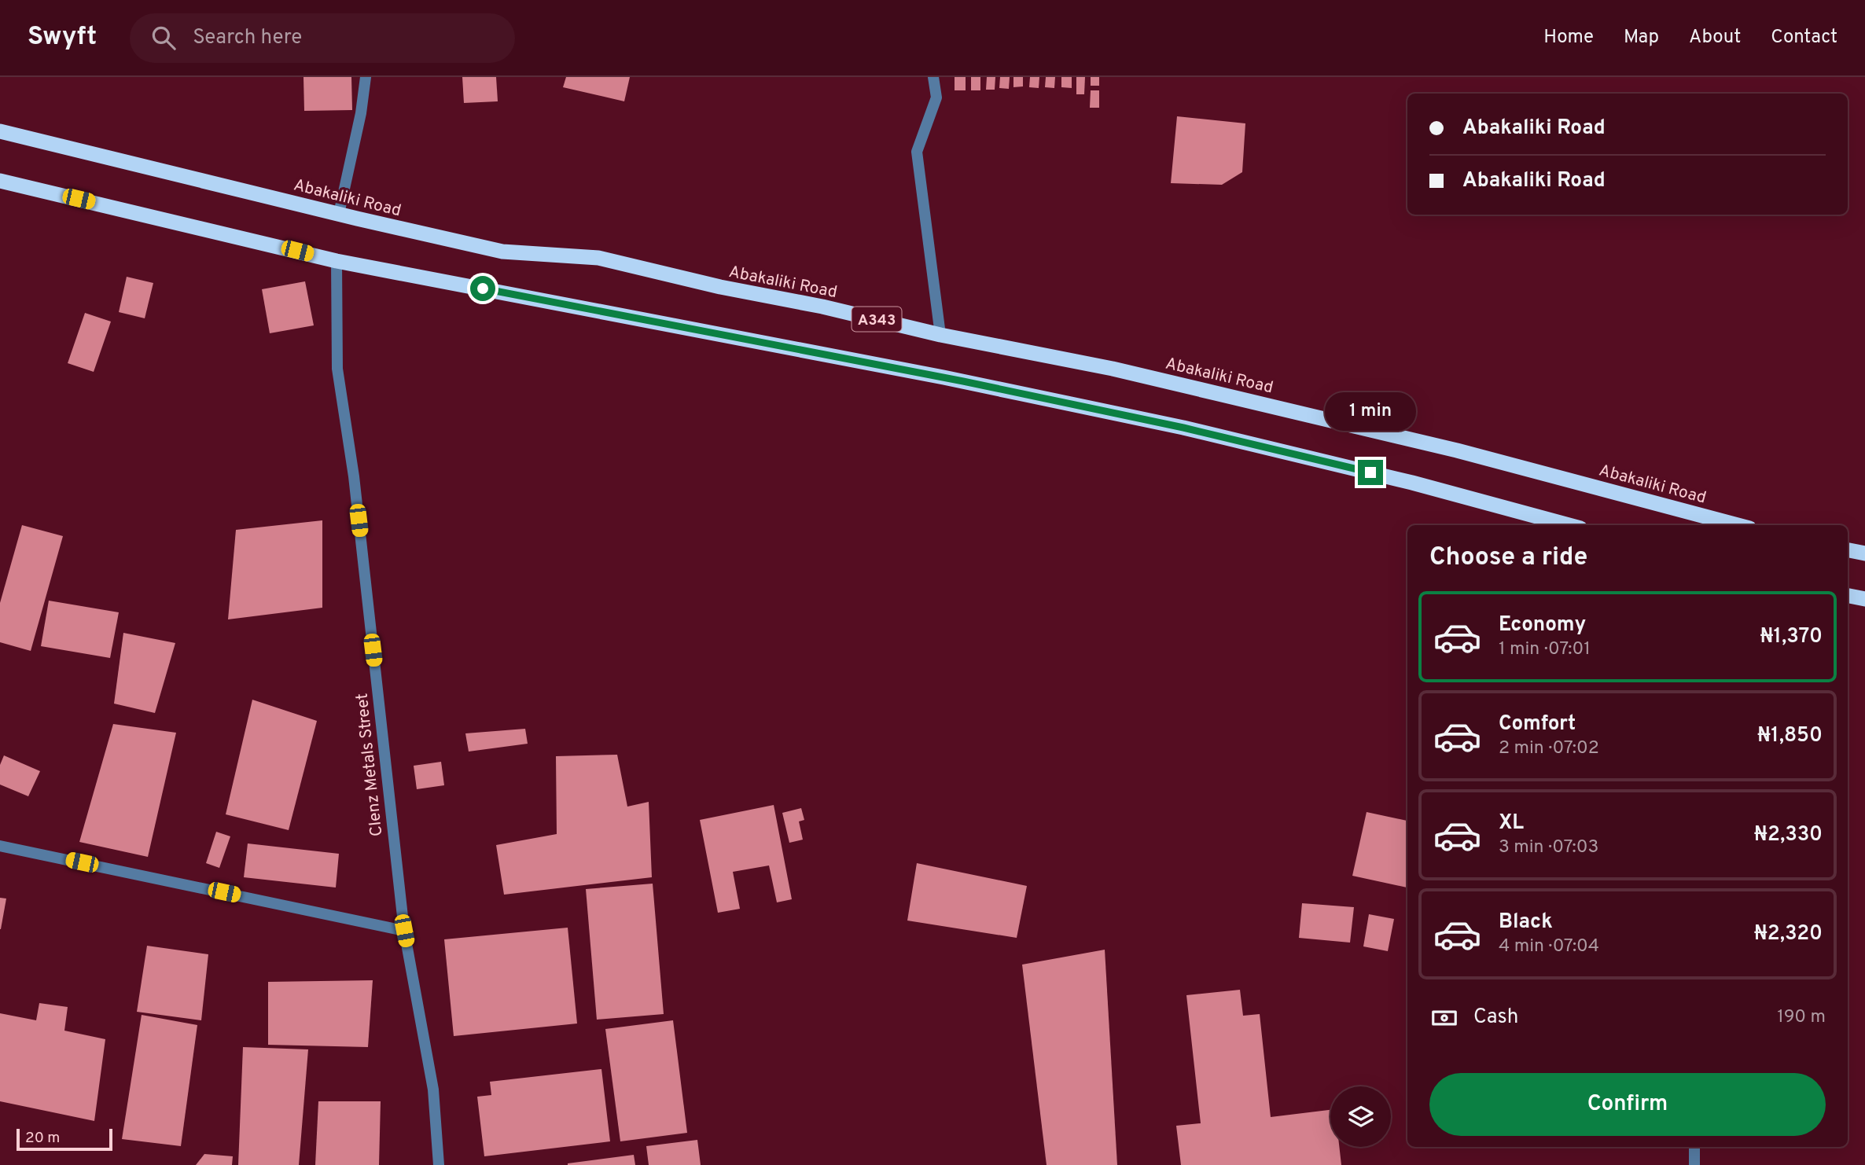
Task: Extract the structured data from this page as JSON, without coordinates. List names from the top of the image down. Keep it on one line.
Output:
{"streets":{"highway":["Abakaliki Road","A343"],"street":["Clenz Metals Street"]},"scale_bar":"20 m","page":{"header":"Swyft","search":"Search here","nav":["Home","Map","About","Contact"],"banner":["Abakaliki Road","Abakaliki Road"],"bubble":"1 min","heading":"Choose a ride","list":[{"name":"Economy","note":"1 min · 07:01","value":"₦1,370"},{"name":"Comfort","note":"2 min · 07:02","value":"₦1,850"},{"name":"XL","note":"3 min · 07:03","value":"₦2,330"},{"name":"Black","note":"4 min · 07:04","value":"₦2,320"}],"pay":["Cash","190 m"],"buttons":"Confirm","scale":"20 m"}}
